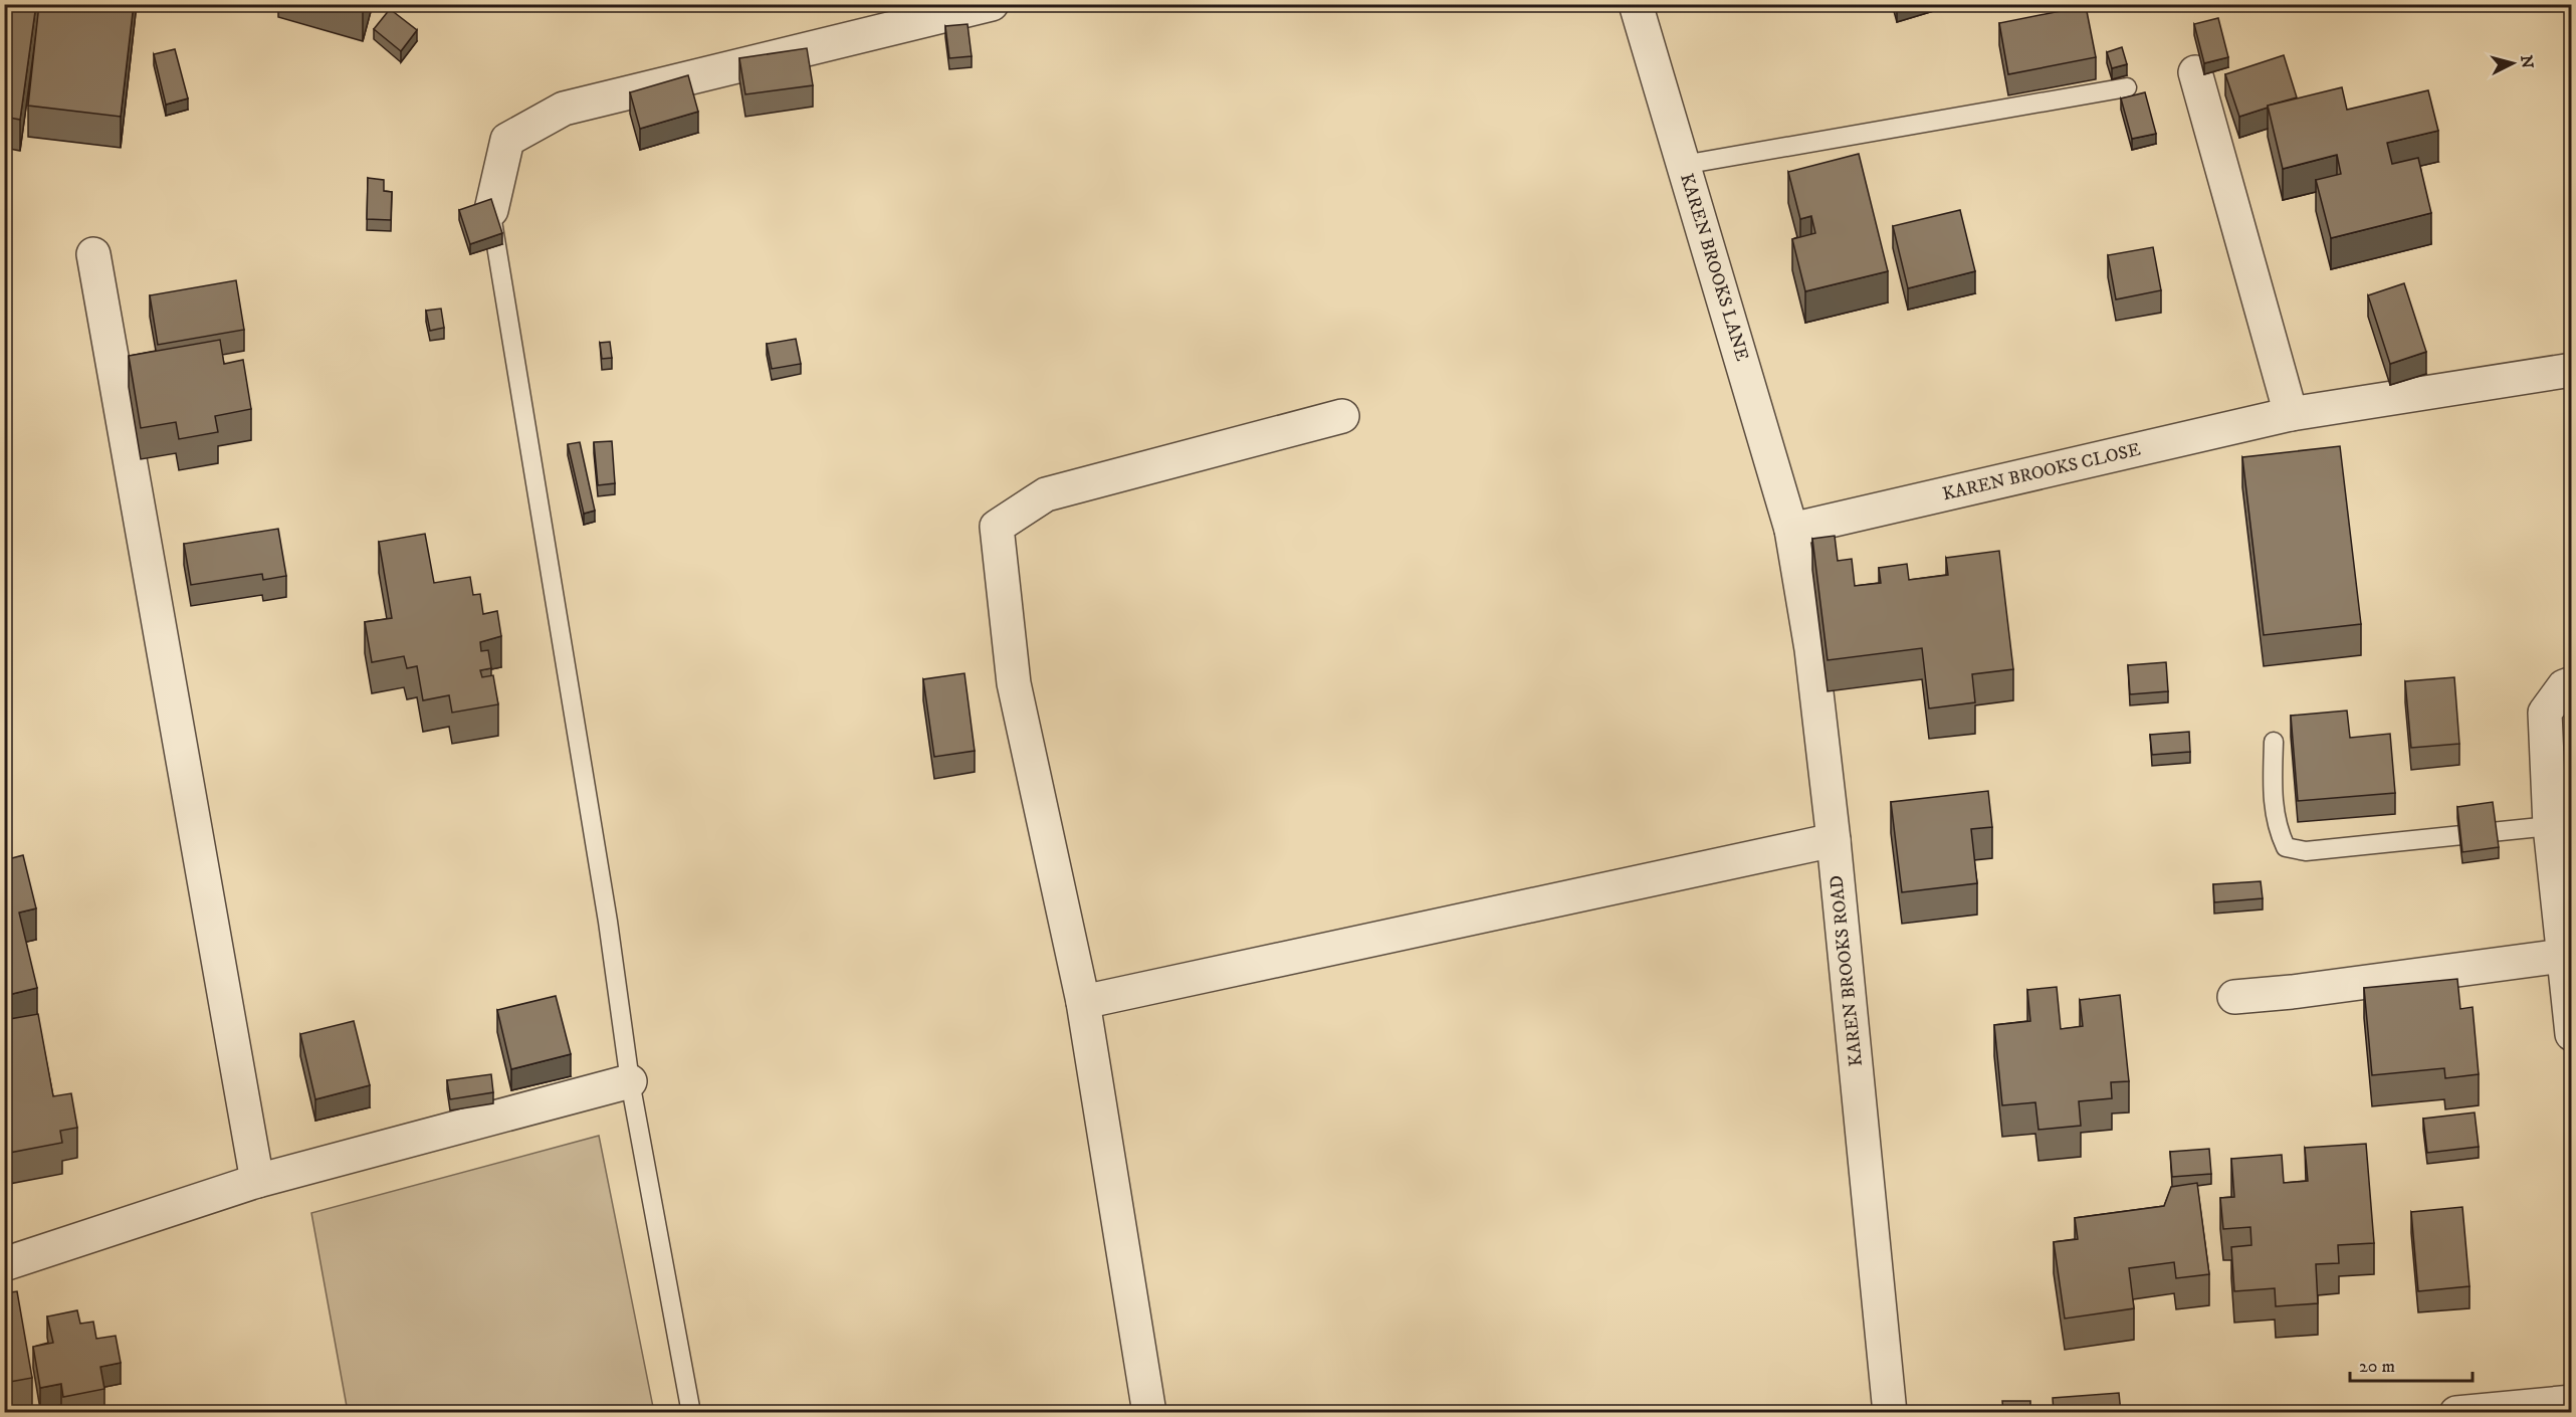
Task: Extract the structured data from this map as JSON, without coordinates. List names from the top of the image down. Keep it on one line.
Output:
{"streets":{"street":["KAREN BROOKS LANE","KAREN BROOKS CLOSE","KAREN BROOKS ROAD"]},"crossings":[["KAREN BROOKS LANE","KAREN BROOKS CLOSE"],["KAREN BROOKS LANE","KAREN BROOKS ROAD"],["KAREN BROOKS CLOSE","KAREN BROOKS ROAD"]],"scale_bar":"20 m","north":"right"}
